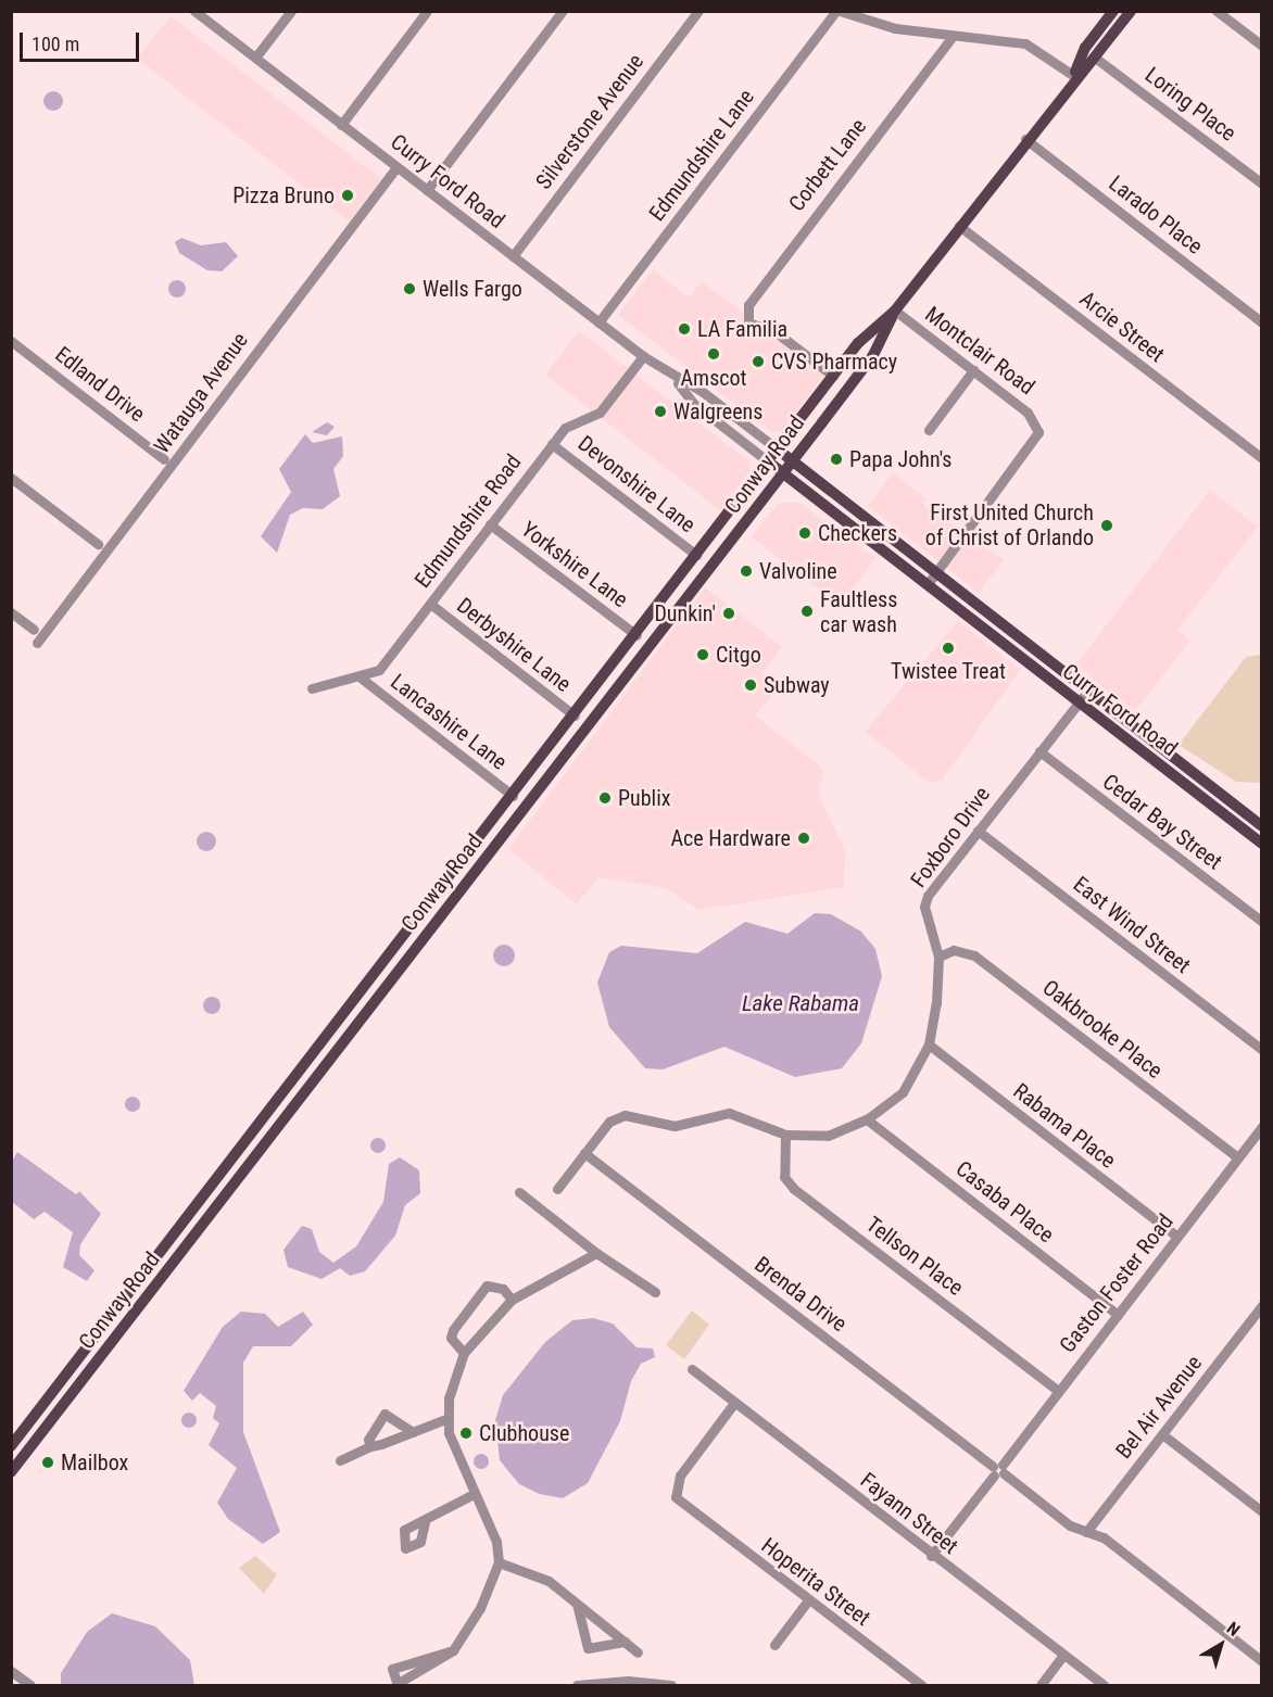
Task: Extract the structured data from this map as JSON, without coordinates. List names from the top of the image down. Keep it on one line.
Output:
{"streets":{"main road":["Curry Ford Road","Conway Road"],"street":["Loring Place","Silverstone Avenue","Edmundshire Lane","Corbett Lane","Larado Place","Arcie Street","Montclair Road","Edland Drive","Watauga Avenue","Devonshire Lane","Edmundshire Road","Yorkshire Lane","Derbyshire Lane","Lancashire Lane","Cedar Bay Street","Foxboro Drive","East Wind Street","Oakbrooke Place","Rabama Place","Casaba Place","Tellson Place","Gaston Foster Road","Brenda Drive","Bel Air Avenue","Fayann Street","Hoperita Street"]},"crossings":[["Loring Place","Conway Road"],["Silverstone Avenue","Curry Ford Road"],["Edmundshire Lane","Curry Ford Road"],["Corbett Lane","Conway Road"],["Curry Ford Road","Montclair Road"],["Curry Ford Road","Watauga Avenue"],["Curry Ford Road","Conway Road"],["Curry Ford Road","Edmundshire Road"],["Curry Ford Road","Foxboro Drive"],["Larado Place","Conway Road"],["Arcie Street","Conway Road"],["Montclair Road","Conway Road"],["Conway Road","Devonshire Lane"],["Conway Road","Yorkshire Lane"],["Conway Road","Derbyshire Lane"],["Conway Road","Lancashire Lane"],["Devonshire Lane","Edmundshire Road"],["Edmundshire Road","Yorkshire Lane"],["Edmundshire Road","Derbyshire Lane"],["Edmundshire Road","Lancashire Lane"],["Cedar Bay Street","Foxboro Drive"],["Foxboro Drive","East Wind Street"],["Foxboro Drive","Oakbrooke Place"],["Foxboro Drive","Rabama Place"],["Foxboro Drive","Casaba Place"],["Foxboro Drive","Tellson Place"],["Foxboro Drive","Brenda Drive"],["Oakbrooke Place","Gaston Foster Road"],["Rabama Place","Gaston Foster Road"],["Casaba Place","Gaston Foster Road"],["Tellson Place","Gaston Foster Road"],["Gaston Foster Road","Brenda Drive"],["Gaston Foster Road","Fayann Street"],["Brenda Drive","Bel Air Avenue"],["Fayann Street","Hoperita Street"]],"water":["Lake Rabama"],"places":["Pizza Bruno","Wells Fargo","LA Familia","Amscot","CVS Pharmacy","Walgreens","Papa John's","First United Church of Christ of Orlando","Checkers","Valvoline","Faultless car wash","Dunkin'","Twistee Treat","Citgo","Subway","Publix","Ace Hardware","Clubhouse","Mailbox"],"scale_bar":"100 m","north":"top right"}
